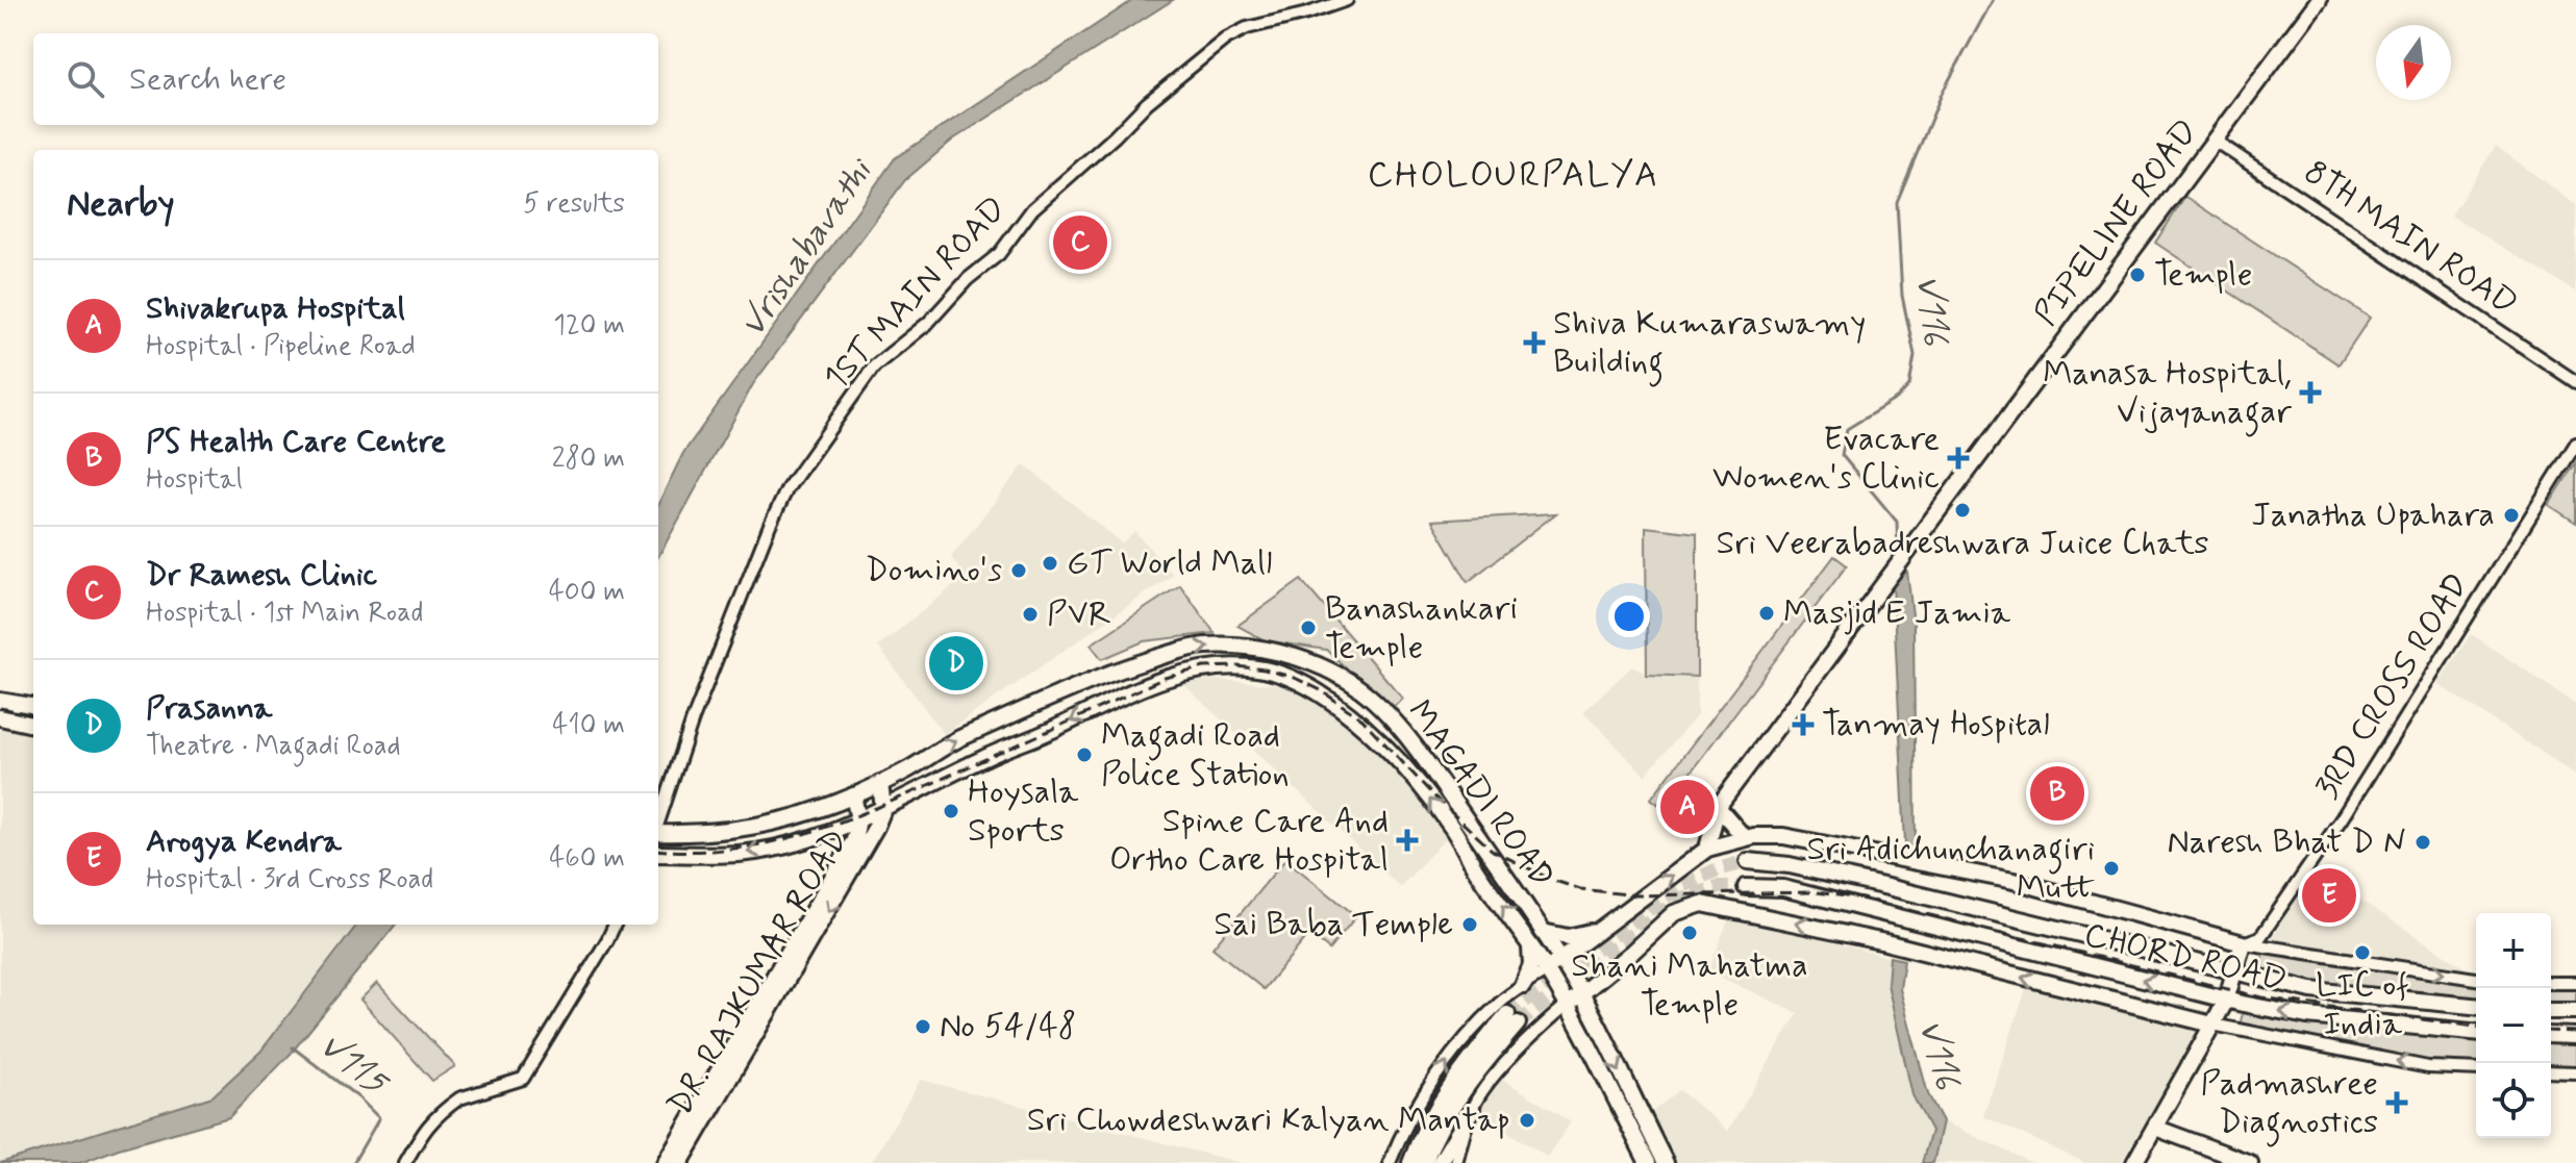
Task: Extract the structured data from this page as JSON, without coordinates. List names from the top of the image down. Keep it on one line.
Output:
{"streets":{"main road":["PIPELINE ROAD","MAGADI ROAD","CHORD ROAD","DR. RAJKUMAR ROAD"],"street":["8TH MAIN ROAD","1ST MAIN ROAD","3RD CROSS ROAD"]},"crossings":[["PIPELINE ROAD","8TH MAIN ROAD"],["MAGADI ROAD","DR. RAJKUMAR ROAD"]],"districts":["CHOLOURPALYA"],"water":["Vrishabavathi","V116","V115"],"places":{"other":["Temple","Sri Veerabadreshwara Juice Chats","Janatha Upahara","GT World Mall","Domino's","Masjid E Jamia","PVR","Banashankari Temple","Magadi Road Police Station","Hoysala Sports","Naresh Bhat D N","Sri Adichunchanagiri Mutt","Sai Baba Temple","Shani Mahatma Temple","LIC of India","No 54/48","Sri Chowdeshwari Kalyan Mantap"],"health":["Shiva Kumaraswamy Building","Manasa Hospital, Vijayanagar","Evacare Women's Clinic","Tanmay Hospital","Spine Care And Ortho Care Hospital","Padmashree Diagnostics"]},"north":"bottom","page":{"search":"Search here","heading":["Nearby","5 results"],"pins":["C","D","B","A","E"],"list":[{"mark":"A","name":"Shivakrupa Hospital","note":"Hospital · Pipeline Road","value":"120 m"},{"mark":"B","name":"PS Health Care Centre","note":"Hospital","value":"280 m"},{"mark":"C","name":"Dr Ramesh Clinic","note":"Hospital · 1st Main Road","value":"400 m"},{"mark":"D","name":"Prasanna","note":"Theatre · Magadi Road","value":"410 m"},{"mark":"E","name":"Arogya Kendra","note":"Hospital · 3rd Cross Road","value":"460 m"}],"map_buttons":["+","−"]}}
